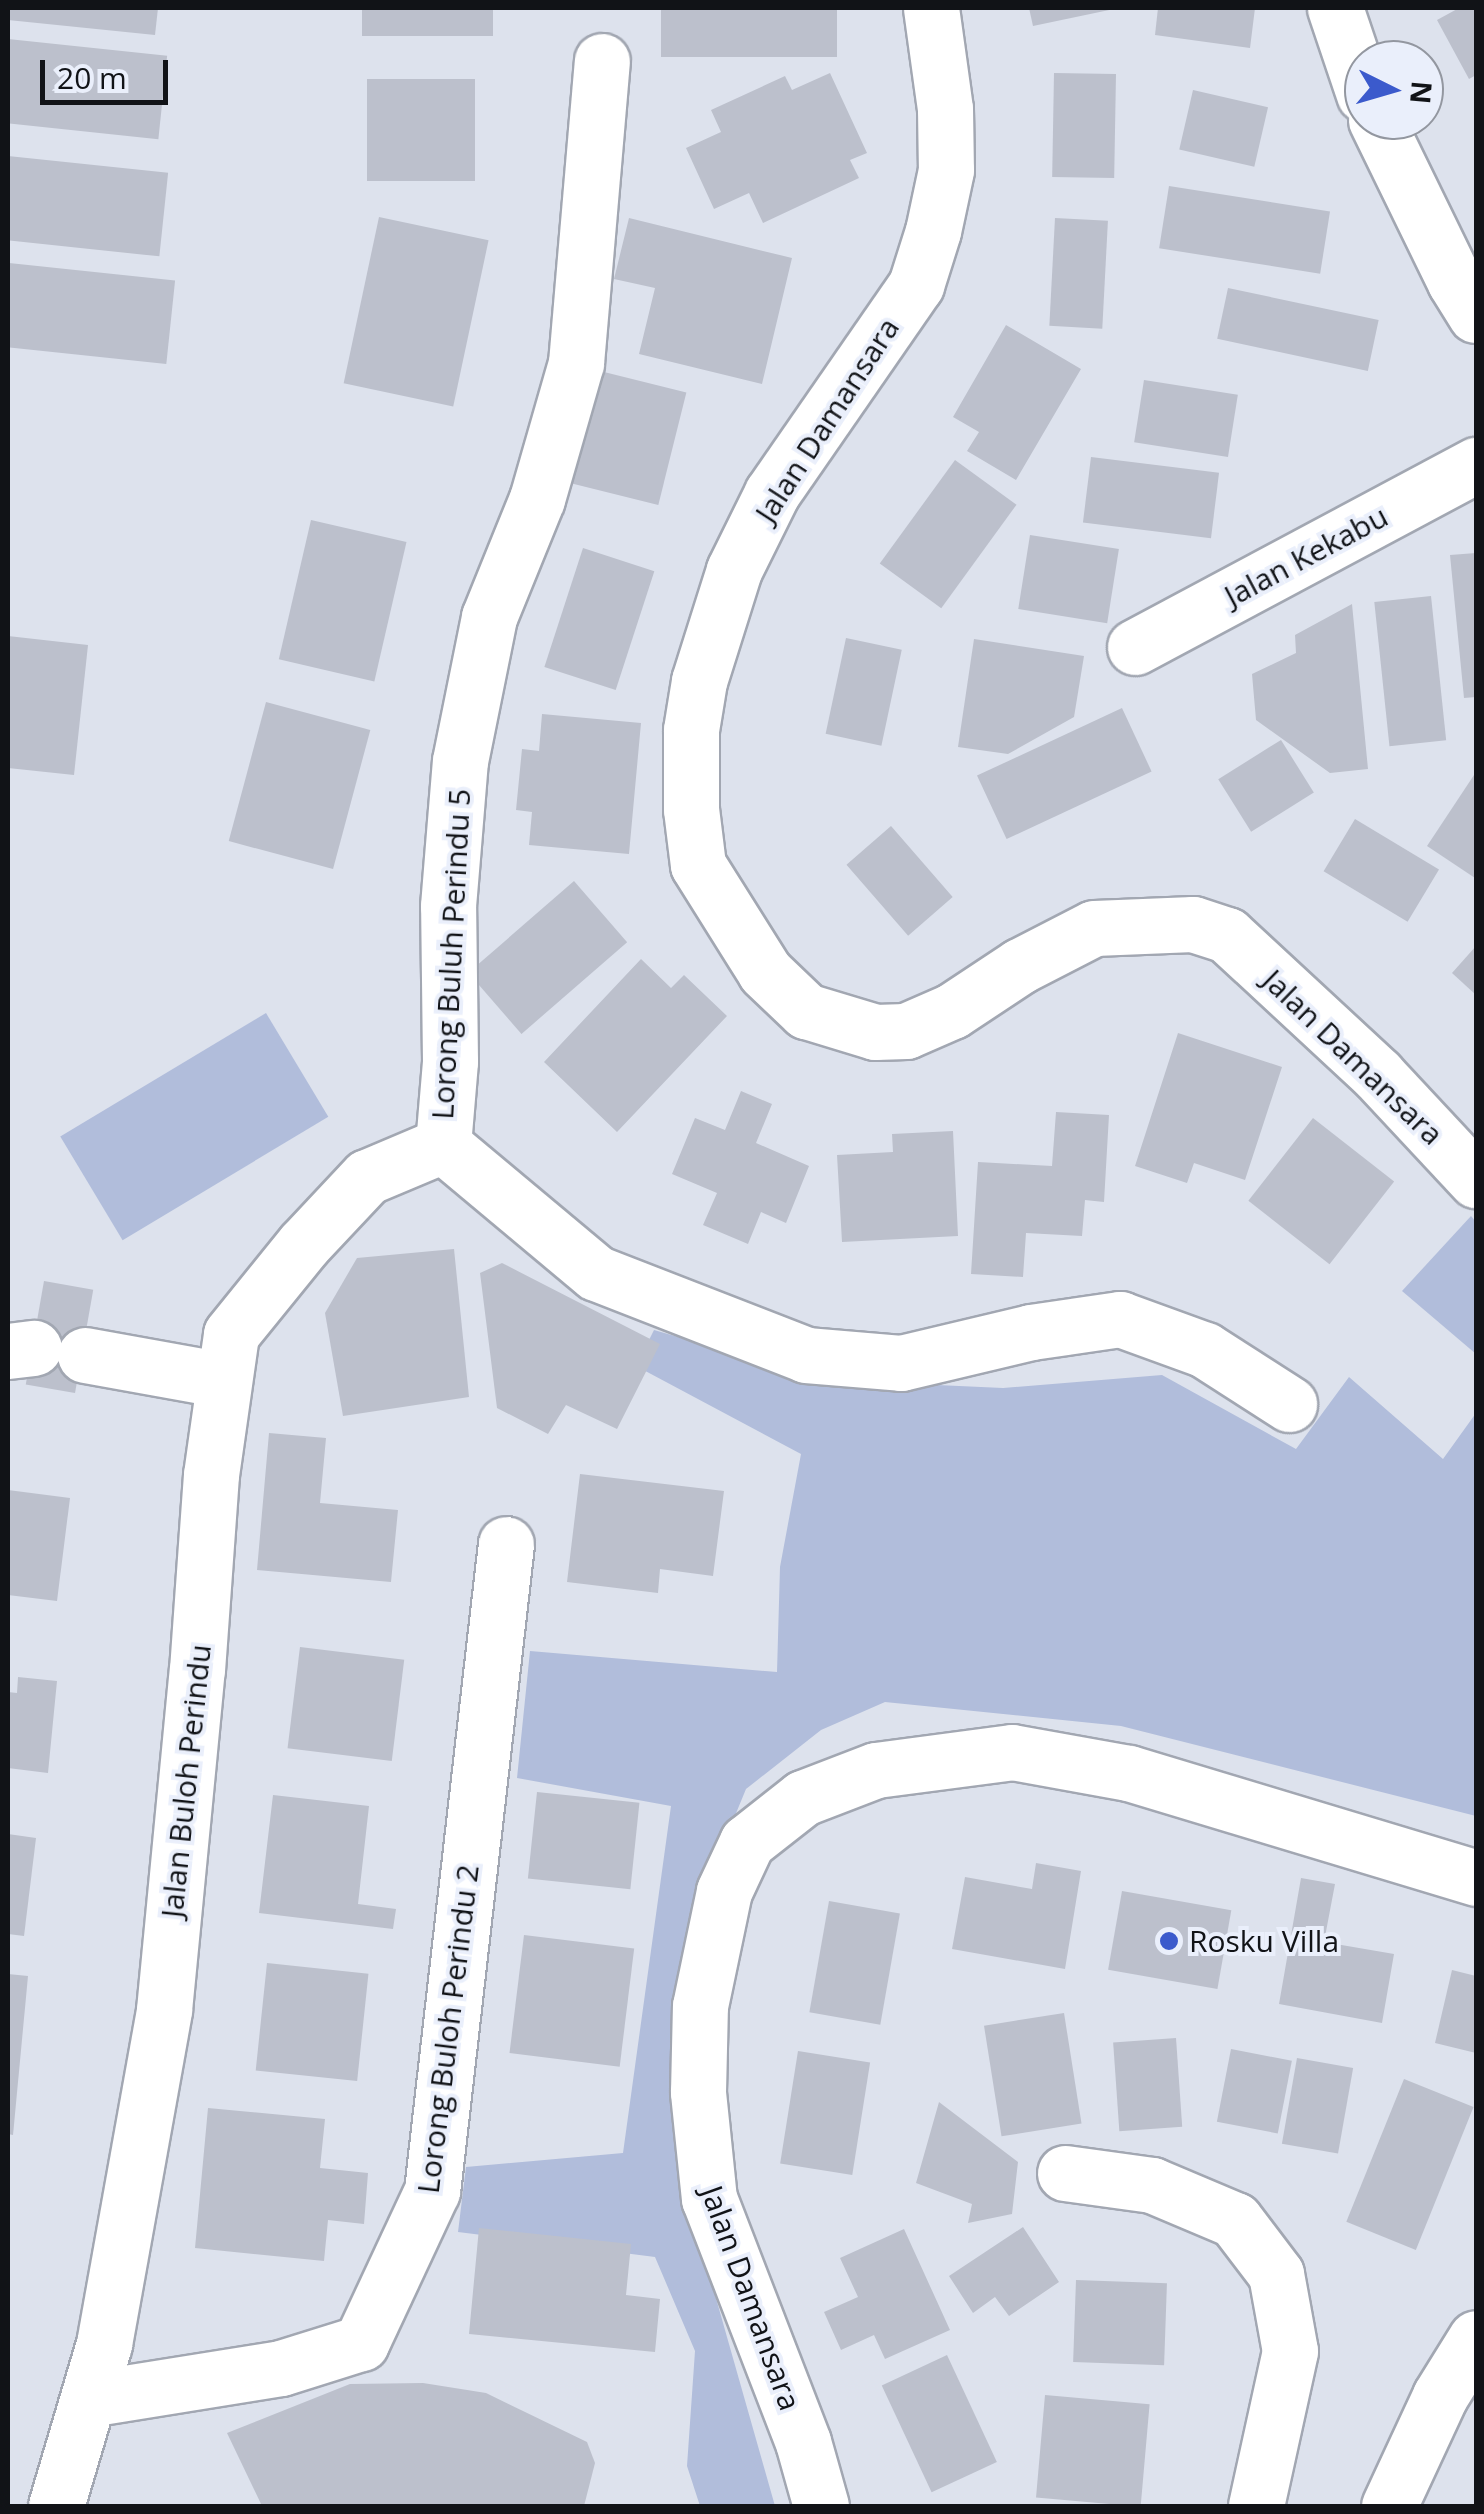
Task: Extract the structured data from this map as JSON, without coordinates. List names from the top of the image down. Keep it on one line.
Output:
{"streets":{"street":["Jalan Damansara","Jalan Kekabu","Lorong Buluh Perindu 5","Jalan Buloh Perindu","Lorong Buloh Perindu 2"]},"crossings":[["Lorong Buluh Perindu 5","Jalan Buloh Perindu"],["Jalan Buloh Perindu","Lorong Buloh Perindu 2"]],"places":["Rosku Villa"],"scale_bar":"20 m","north":"right"}
